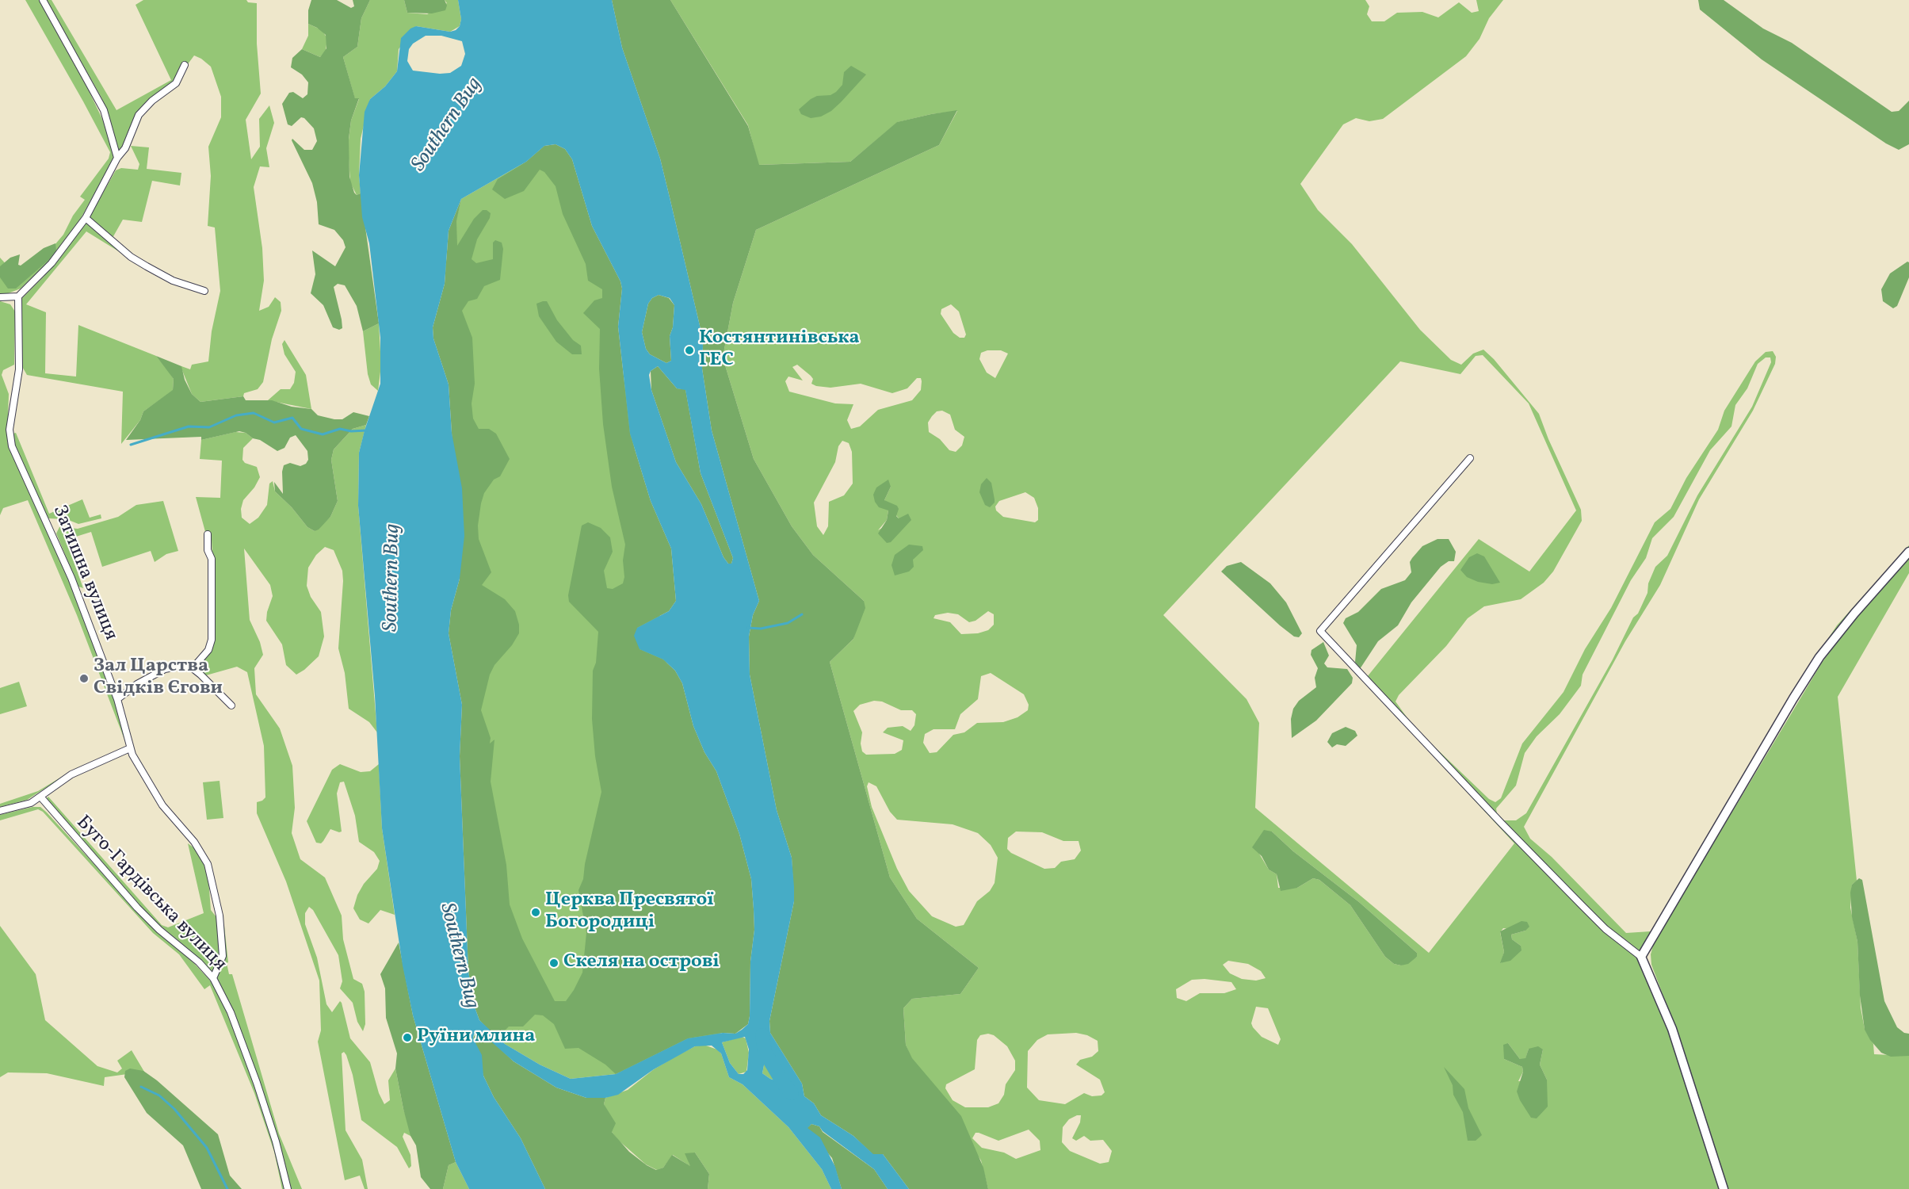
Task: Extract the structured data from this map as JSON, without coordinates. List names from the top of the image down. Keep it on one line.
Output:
{"streets":{"street":["Затишна вулиця","Буго-Гардівська вулиця"]},"crossings":[["Затишна вулиця","Буго-Гардівська вулиця"]],"water":["Southern Bug"],"places":["Костянтинівська ГЕС","Зал Царства Свідків Єгови","Церква Пресвятої Богородиці","Скеля на острові","Руїни млина"]}
